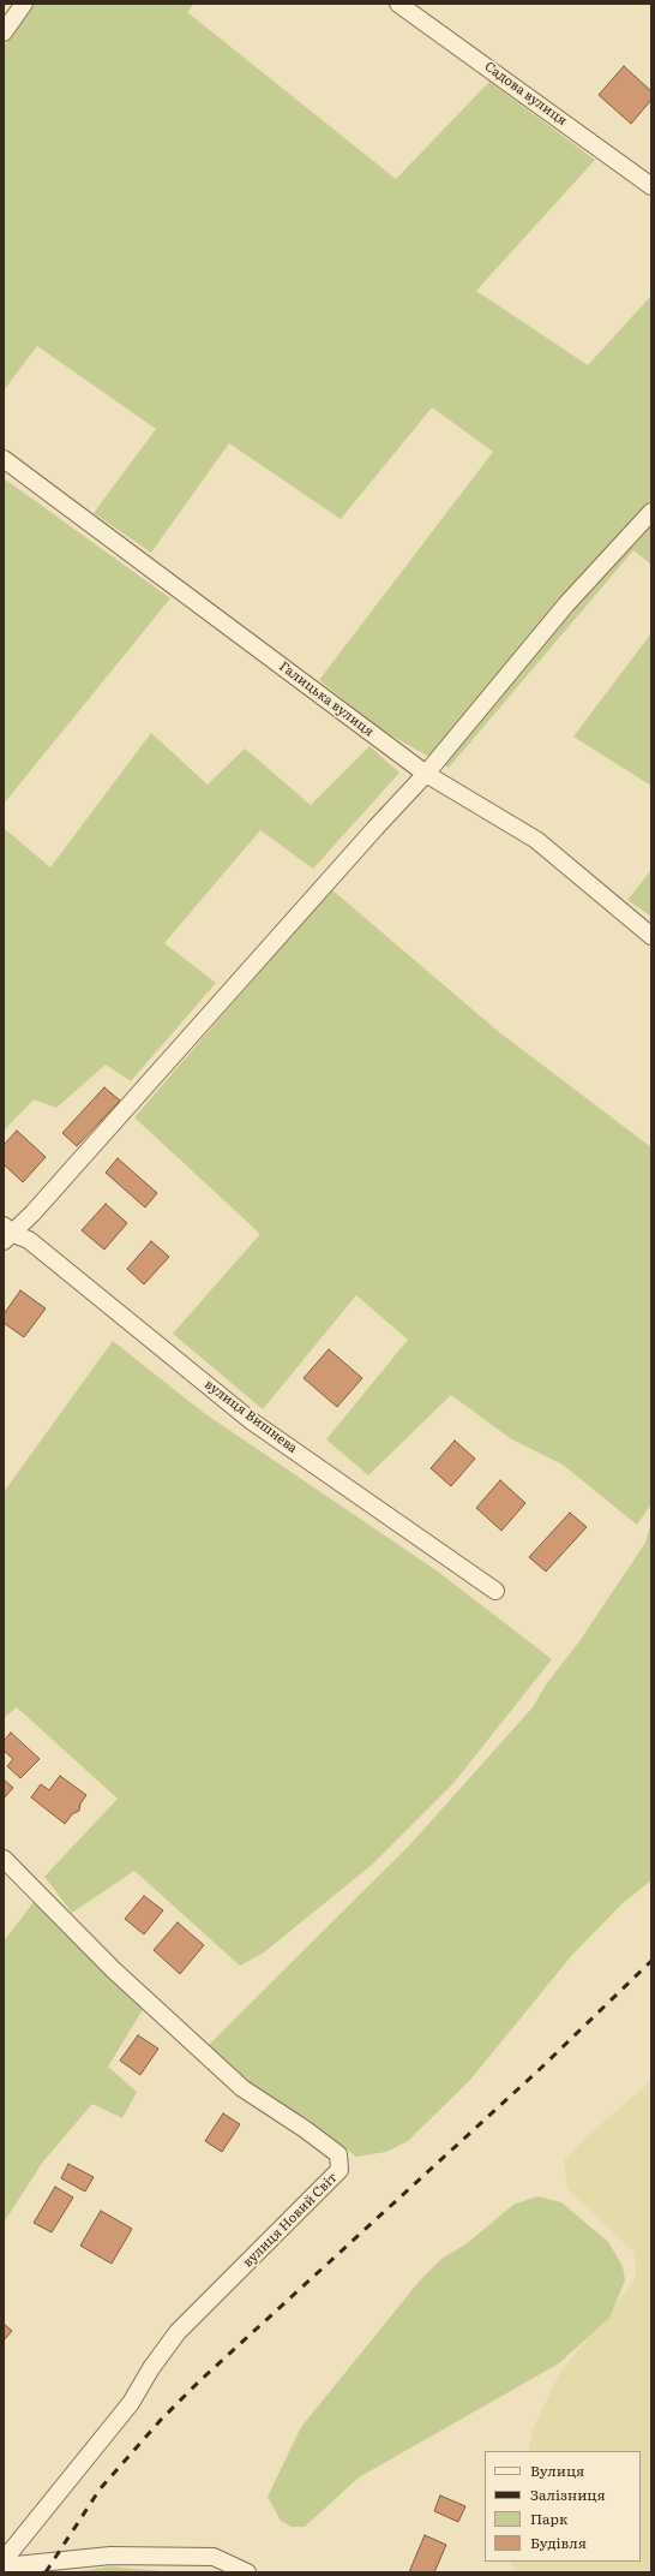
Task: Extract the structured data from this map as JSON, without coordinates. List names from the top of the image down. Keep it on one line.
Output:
{"streets":{"street":["Садова вулиця","Галицька вулиця","вулиця Вишнева","вулиця Новий Світ"]},"legend":["Вулиця","Залізниця","Парк","Будівля"]}
